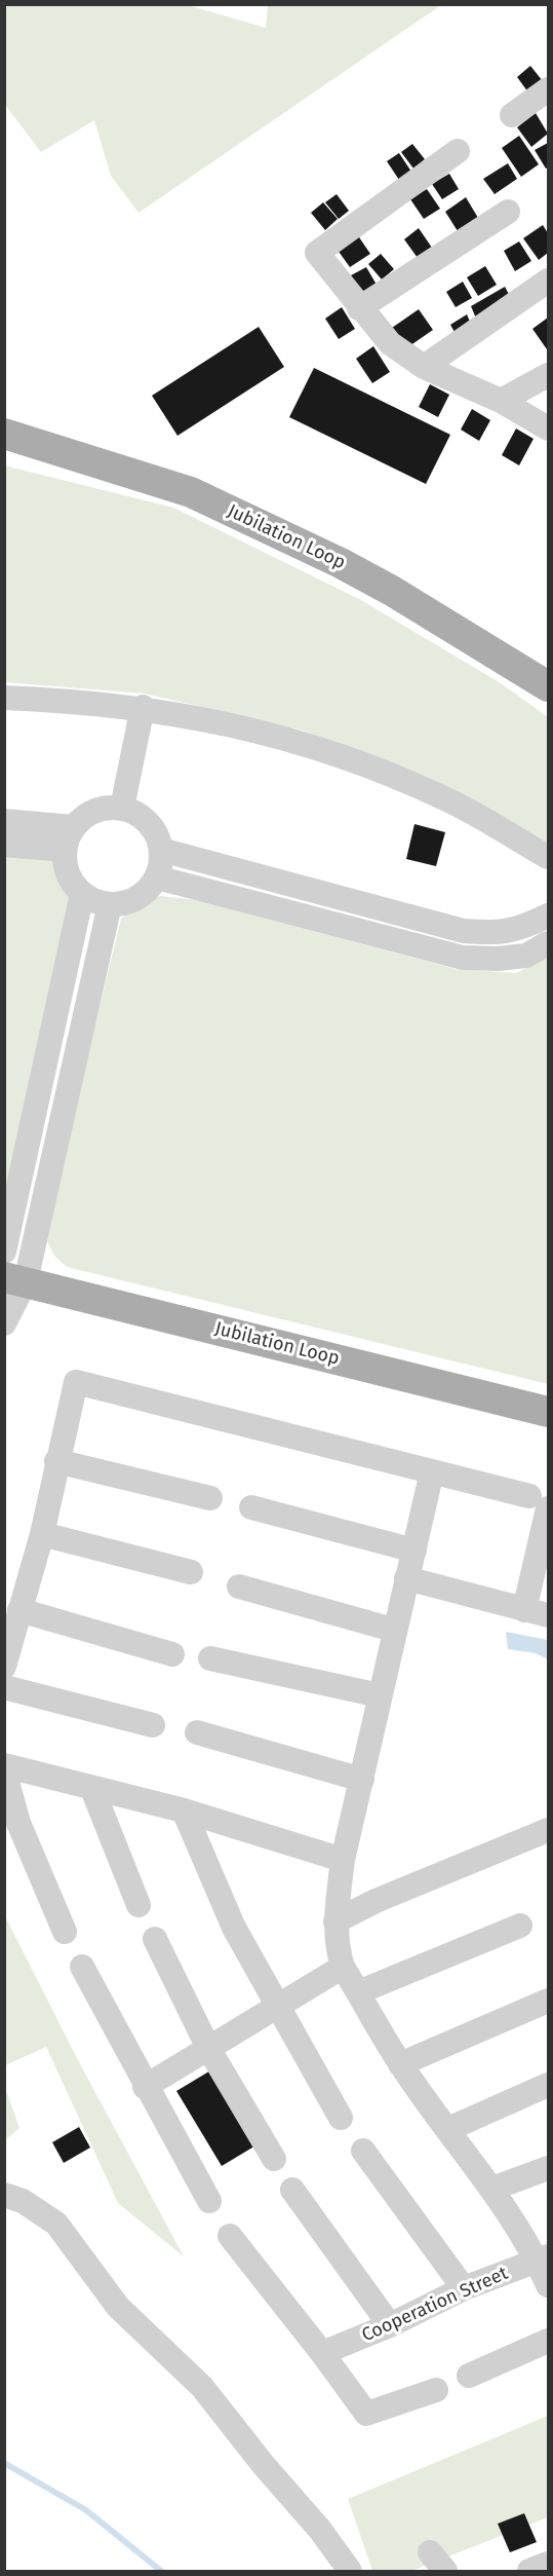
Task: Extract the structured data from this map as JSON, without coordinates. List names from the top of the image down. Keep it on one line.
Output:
{"streets":{"main road":["Jubilation Loop"],"street":["Cooperation Street"]}}
